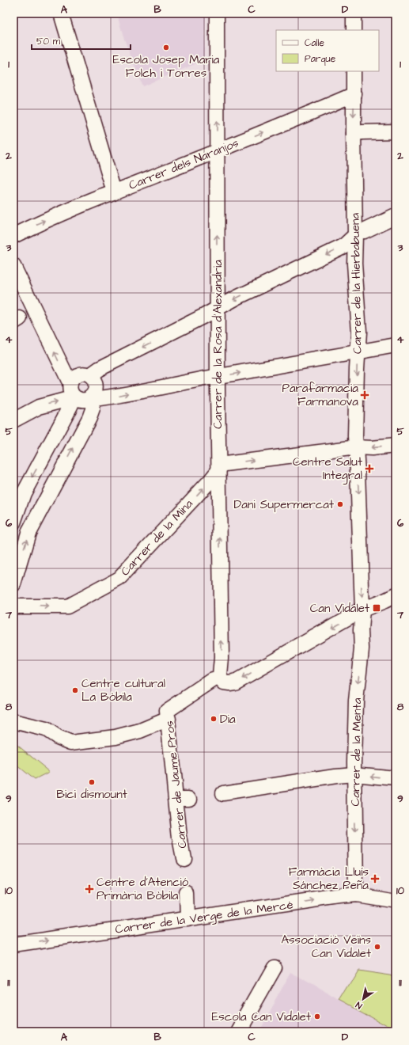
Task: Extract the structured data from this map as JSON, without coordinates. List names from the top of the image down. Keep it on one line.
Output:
{"streets":{"street":["Carrer dels Naranjos","Carrer de la Hierbabuena","Carrer de la Rosa d'Alexandria","Carrer de la Mina","Carrer de la Menta","Carrer de Jaume Pros","Carrer de la Verge de la Mercè"]},"crossings":[["Carrer dels Naranjos","Carrer de la Hierbabuena"],["Carrer dels Naranjos","Carrer de la Rosa d'Alexandria"],["Carrer de la Hierbabuena","Carrer de la Menta"],["Carrer de la Rosa d'Alexandria","Carrer de la Mina"],["Carrer de la Menta","Carrer de la Verge de la Mercè"]],"one_way":["Carrer dels Naranjos","Carrer de la Hierbabuena","Carrer de la Rosa d'Alexandria","Carrer de la Mina","Carrer de la Menta"],"places":{"other":["Escola Josep Maria Folch i Torres","Dani Supermercat","Centre cultural La Bòbila","Dia","Bici dismount","Associació Veïns Can Vidalet","Escola Can Vidalet"],"health":["Parafarmacia Farmanova","Centre Salut Integral","Farmàcia Lluís Sánchez Peña","Centre d'Atenció Primària Bòbila"],"transit":["Can Vidalet"]},"legend":["Calle","Parque"],"scale_bar":"50 m","north":"bottom left","grid":{"columns":["A","B","C","D"],"rows":["1","2","3","4","5","6","7","8","9","10","11"]}}
